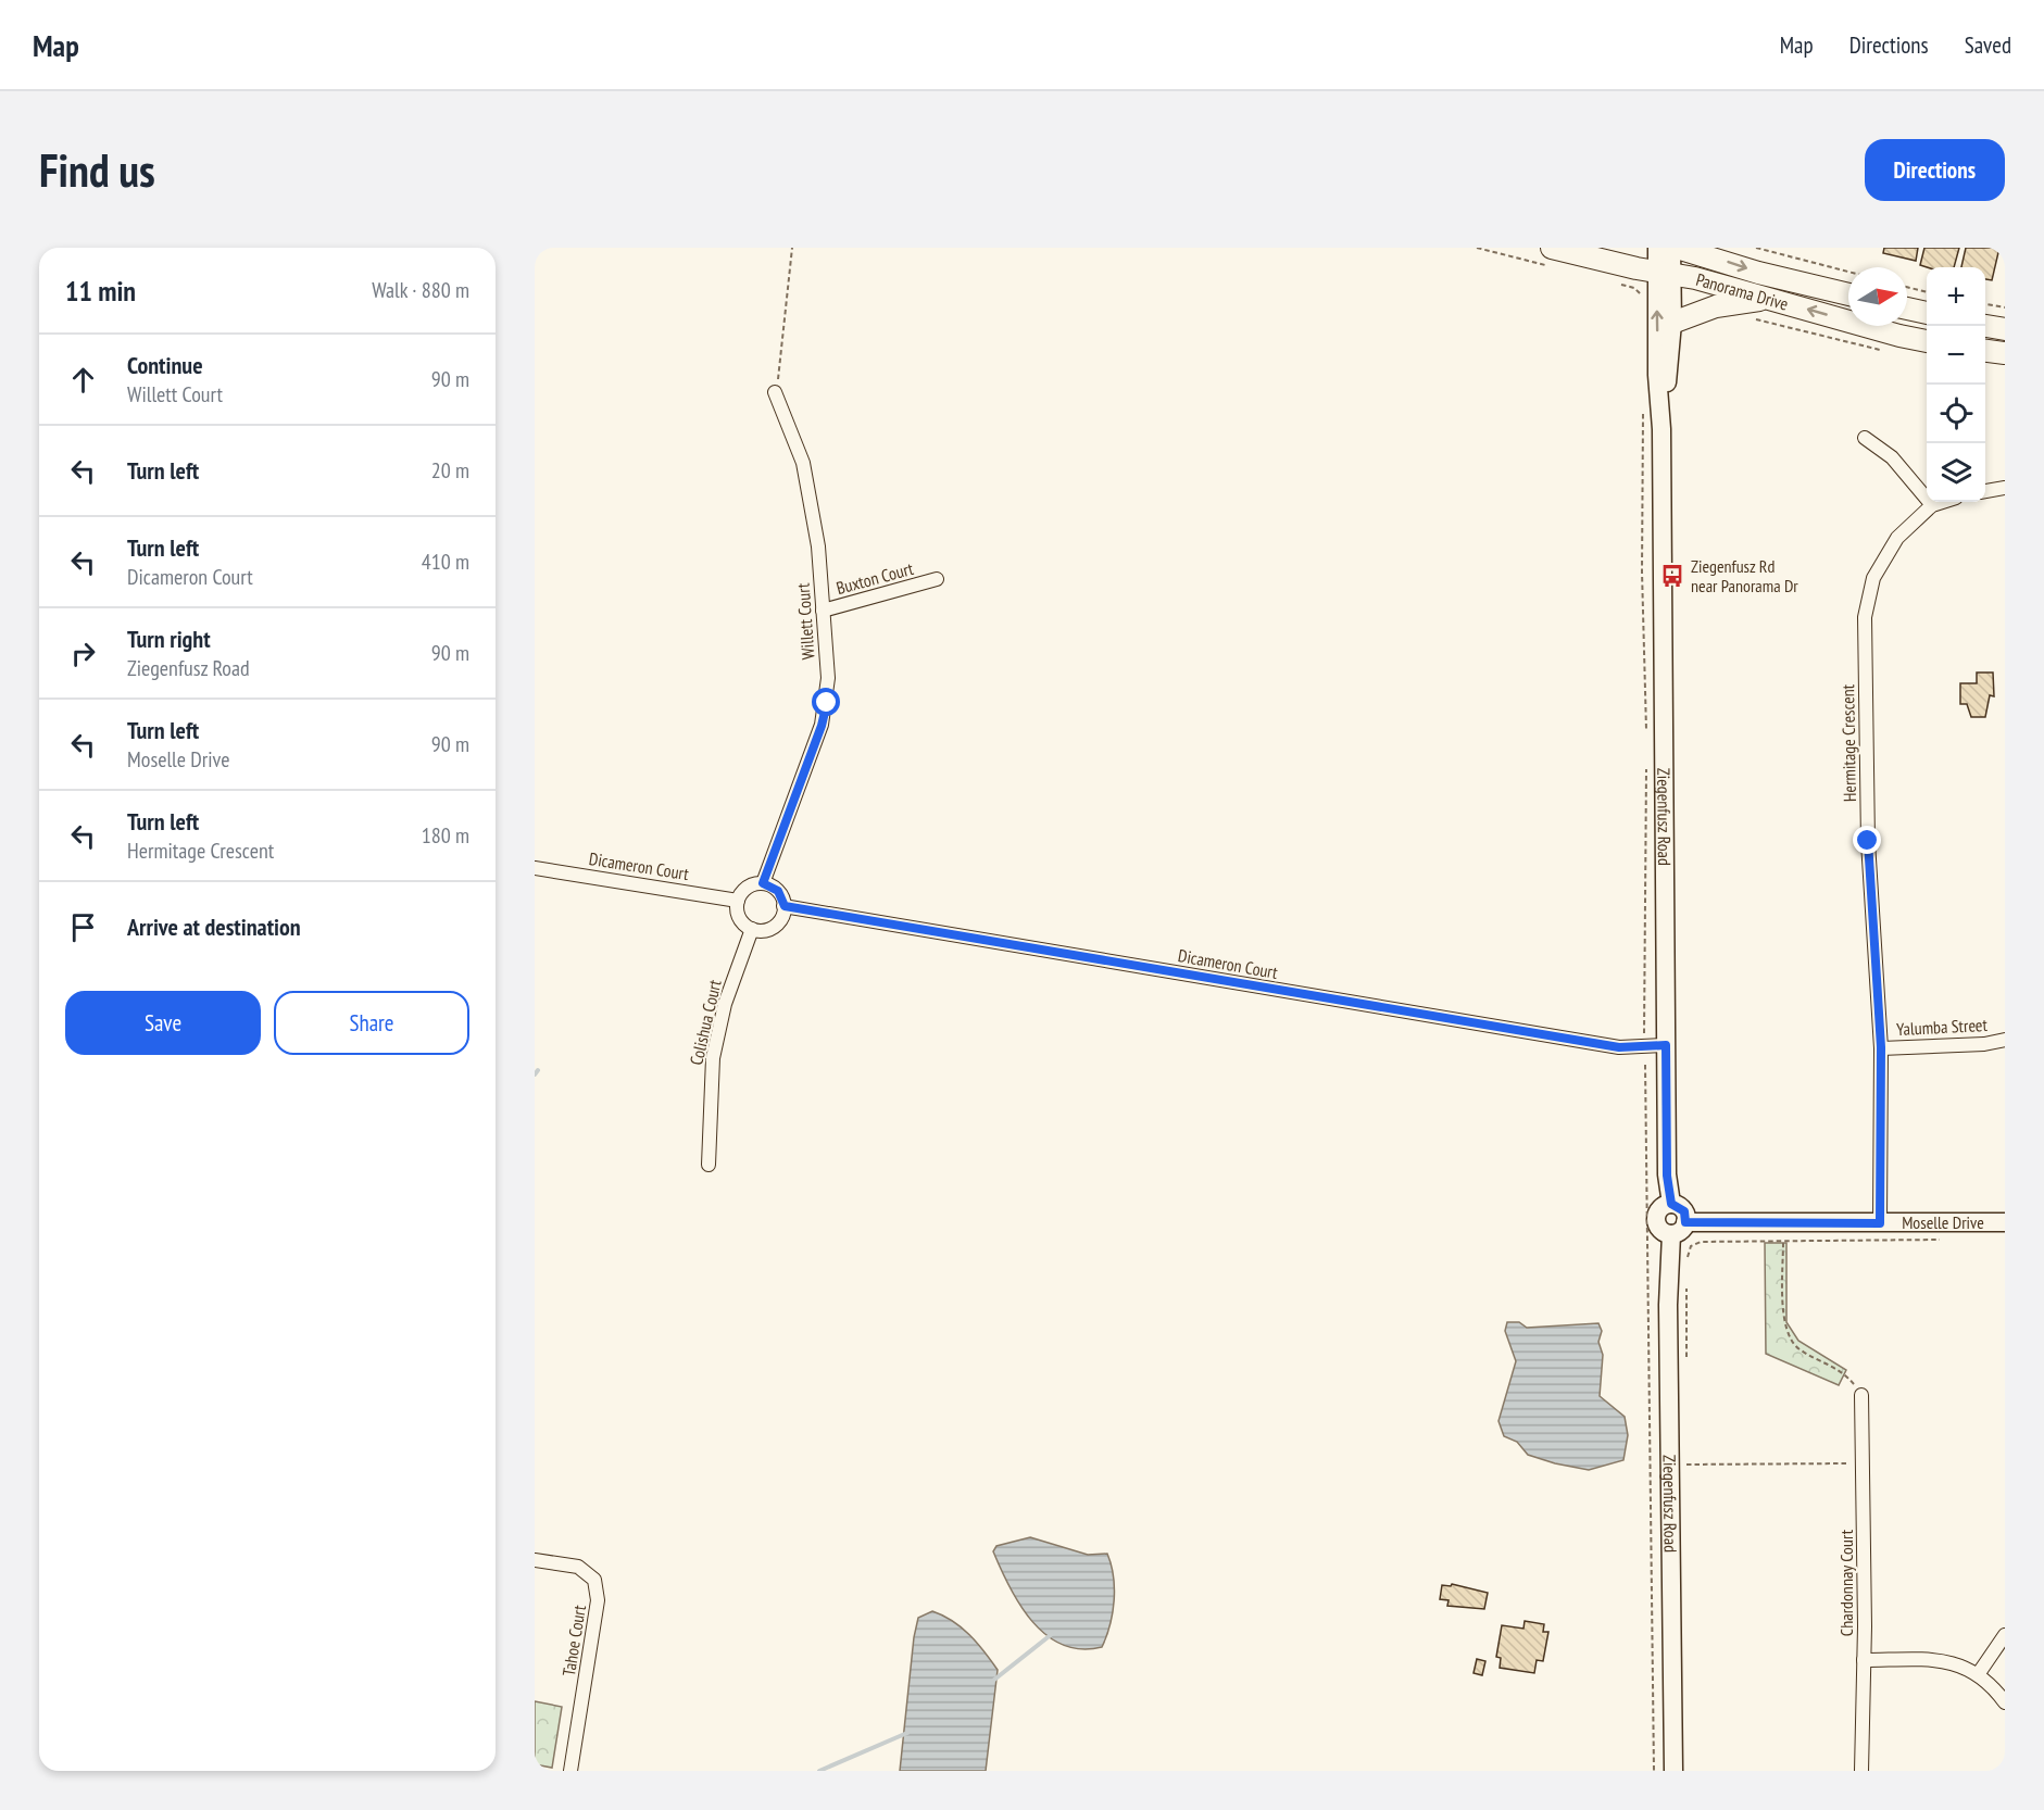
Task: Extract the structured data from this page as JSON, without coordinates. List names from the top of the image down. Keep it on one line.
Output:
{"streets":{"main road":["Panorama Drive"],"street":["Buxton Court","Willett Court","Hermitage Crescent","Ziegenfusz Road","Dicameron Court","Colishua Court","Yalumba Street","Moselle Drive","Chardonnay Court","Tahoe Court"]},"crossings":[["Panorama Drive","Ziegenfusz Road"],["Buxton Court","Willett Court"],["Willett Court","Dicameron Court"],["Willett Court","Colishua Court"],["Hermitage Crescent","Yalumba Street"],["Hermitage Crescent","Moselle Drive"],["Ziegenfusz Road","Dicameron Court"],["Ziegenfusz Road","Moselle Drive"],["Dicameron Court","Colishua Court"]],"places":{"bus stop":["Ziegenfusz Rd near Panorama Dr"]},"north":"right","page":{"header":"Map","nav":["Map","Directions","Saved"],"buttons":["Directions",["Save","Share"]],"title":"Find us","heading":["11 min","Walk · 880 m"],"map_buttons":["+","−"],"list":[["Continue","Willett Court","90 m"],["Turn left","20 m"],["Turn left","Dicameron Court","410 m"],["Turn right","Ziegenfusz Road","90 m"],["Turn left","Moselle Drive","90 m"],["Turn left","Hermitage Crescent","180 m"],"Arrive at destination"]}}
